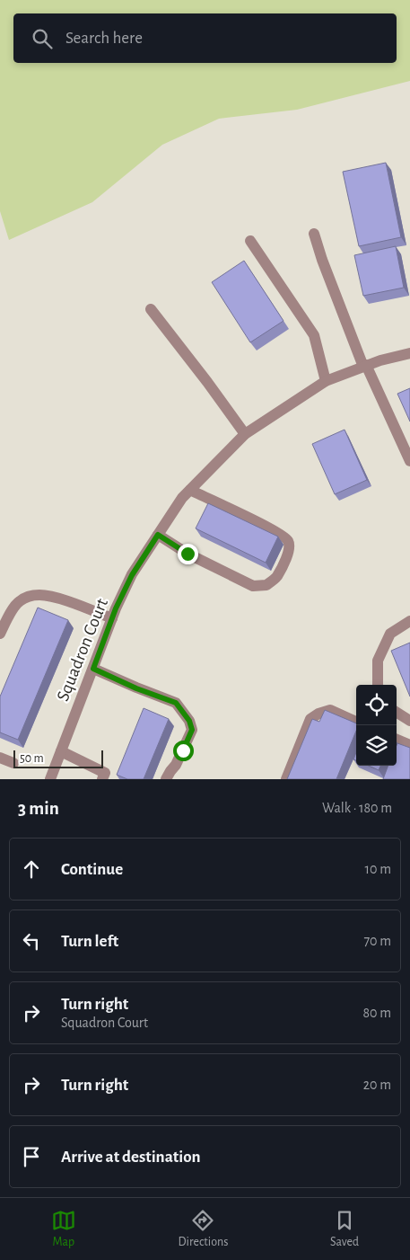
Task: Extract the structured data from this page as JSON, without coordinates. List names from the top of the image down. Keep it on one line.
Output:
{"streets":{"street":["Squadron Court"]},"scale_bar":"50 m","page":{"search":"Search here","scale":"50 m","heading":["3 min","Walk · 180 m"],"list":[["Continue","10 m"],["Turn left","70 m"],["Turn right","Squadron Court","80 m"],["Turn right","20 m"],"Arrive at destination"],"nav":["Map","Directions","Saved"]}}
